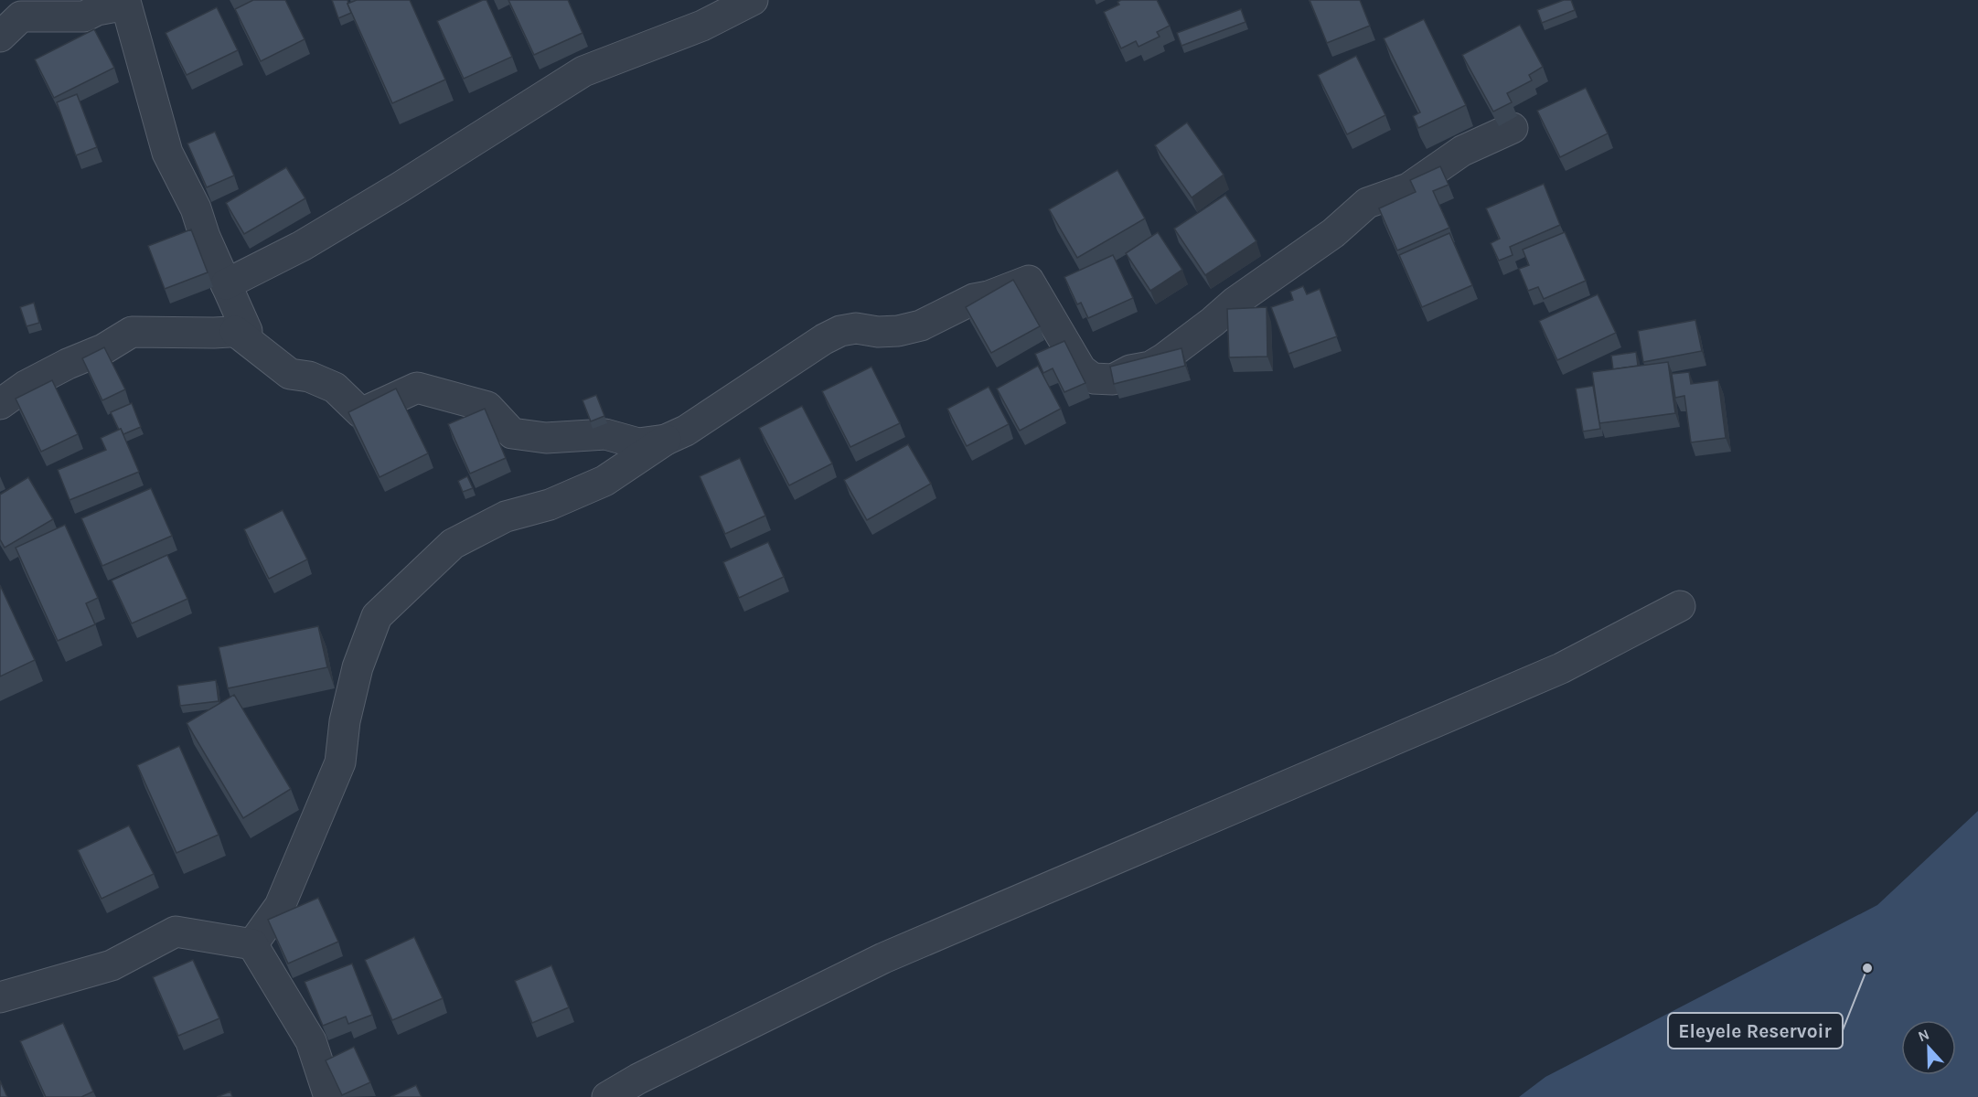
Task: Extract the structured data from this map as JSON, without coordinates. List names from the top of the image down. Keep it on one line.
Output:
{"places":["Eleyele Reservoir"],"north":"top"}
